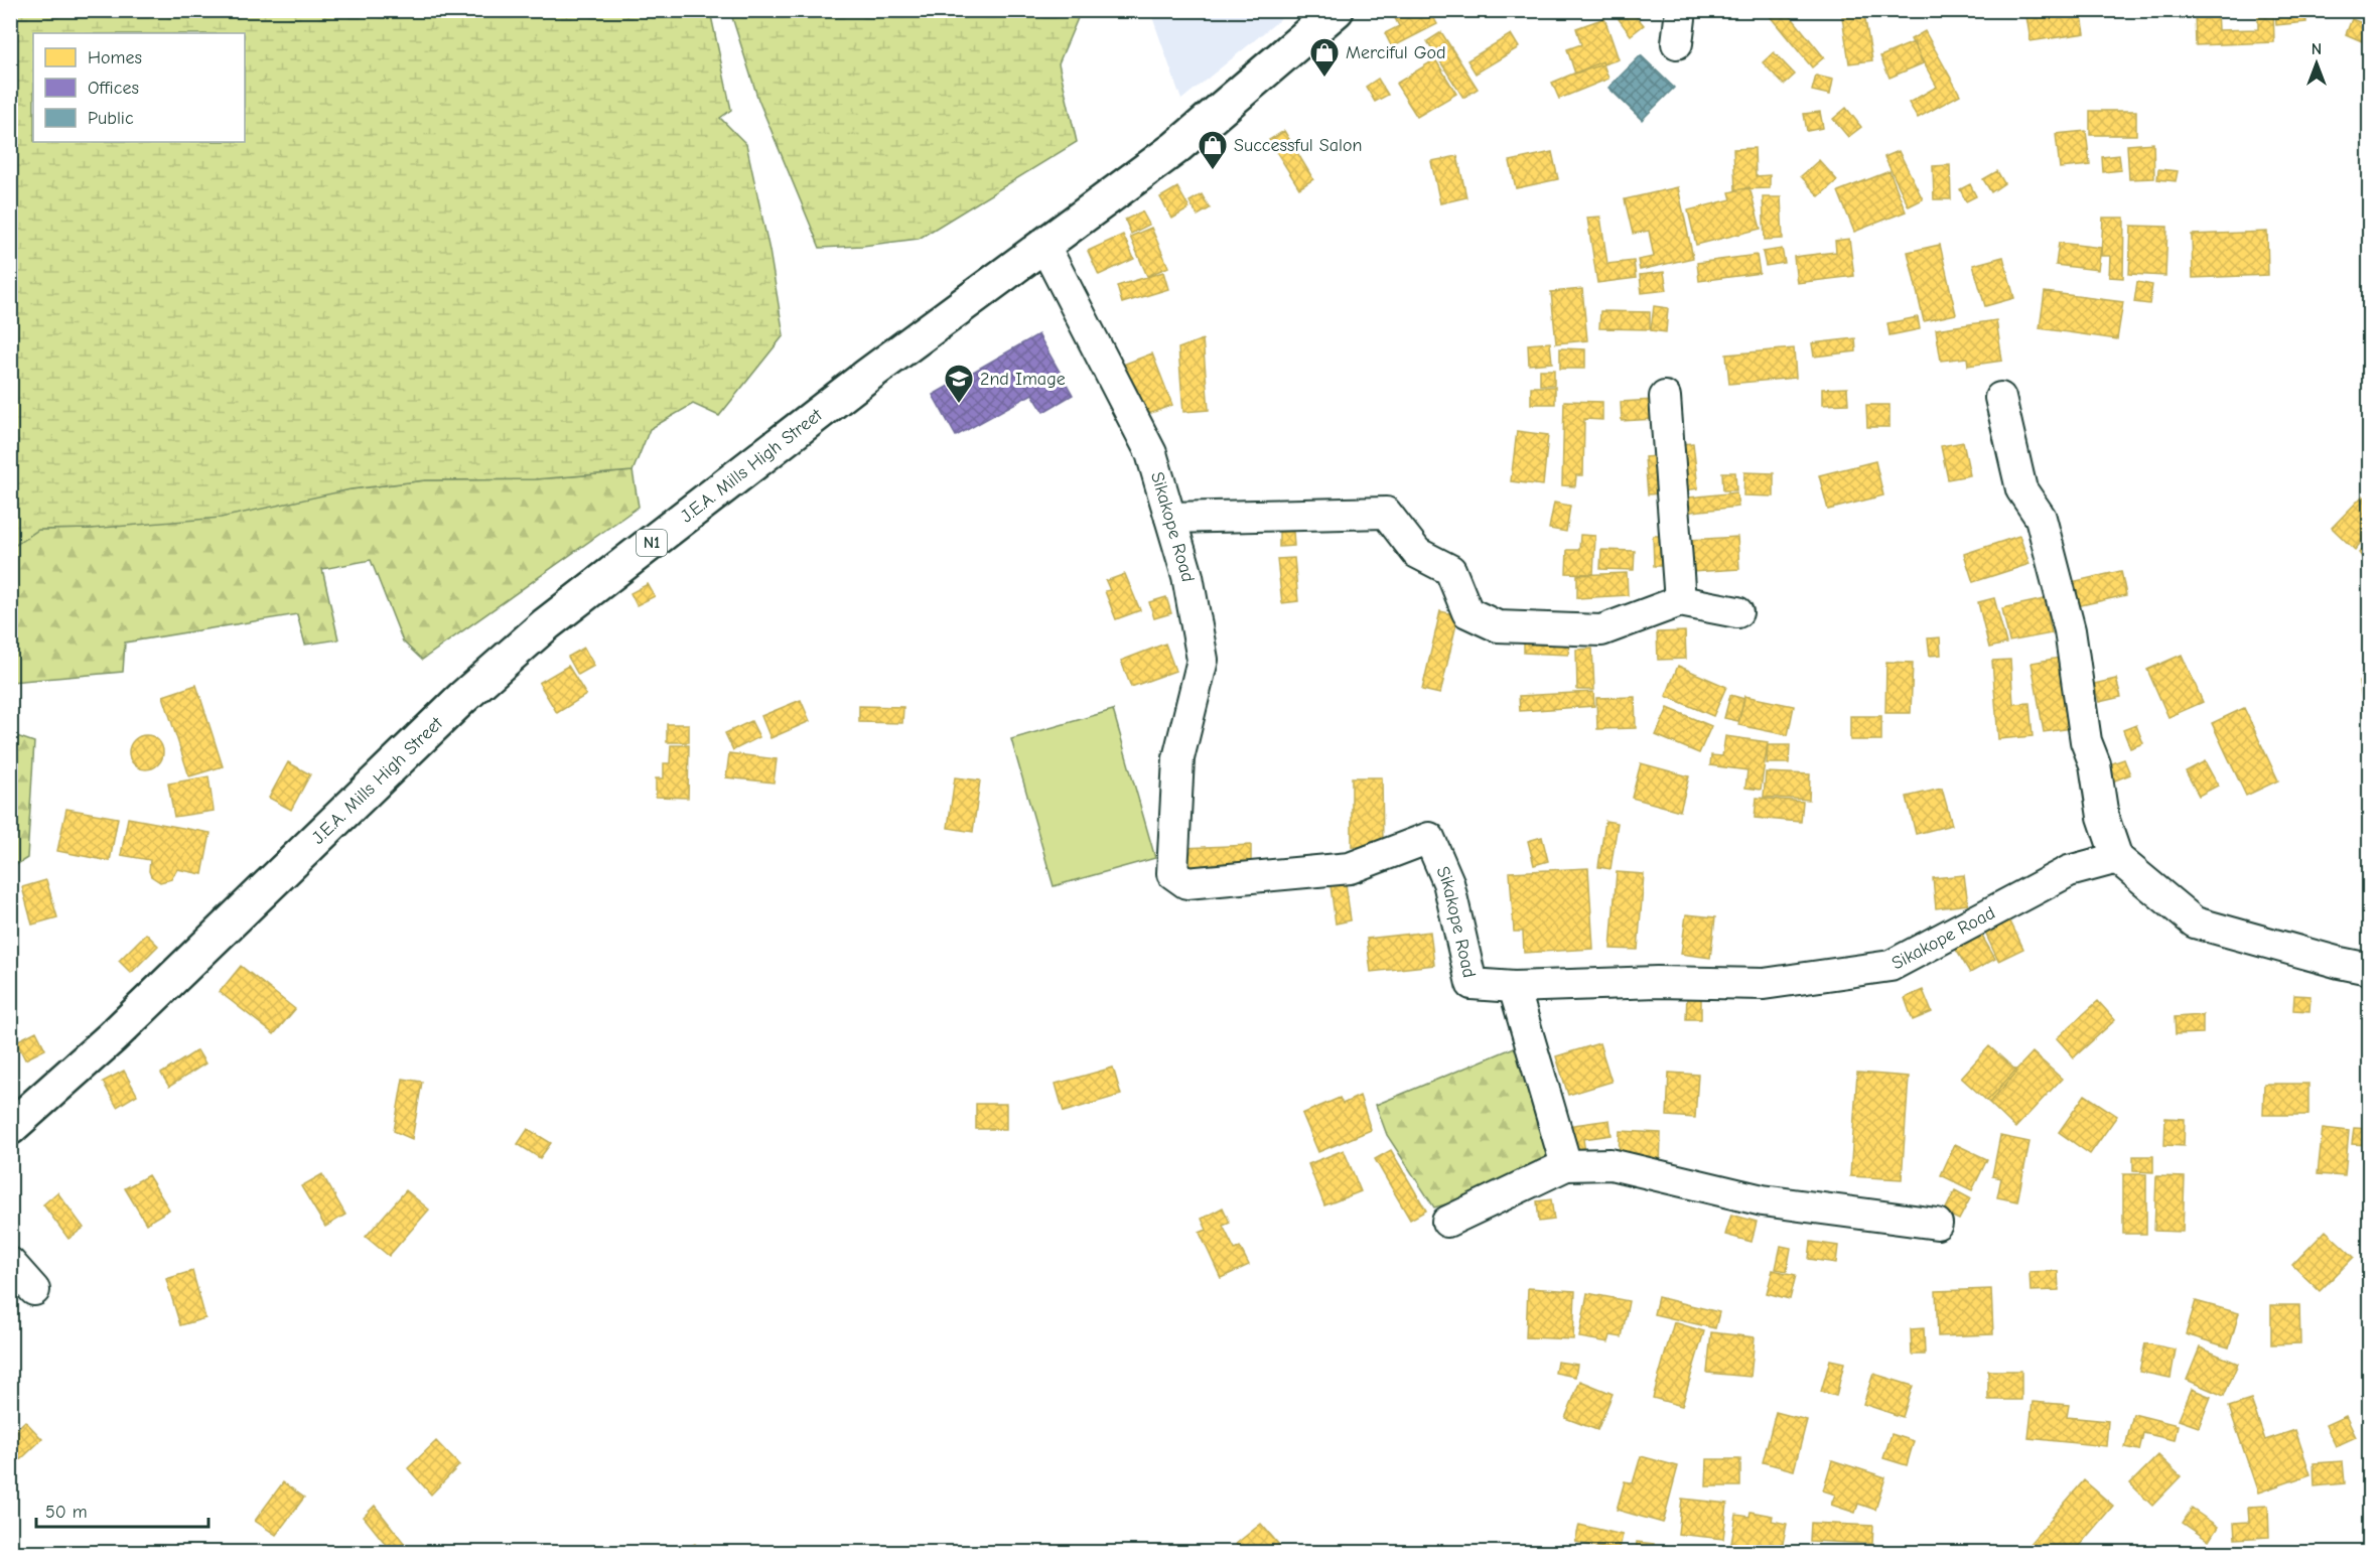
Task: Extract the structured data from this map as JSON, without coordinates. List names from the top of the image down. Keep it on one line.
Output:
{"streets":{"highway":["J.E.A. Mills High Street","N1"],"street":["Sikakope Road"]},"crossings":[["J.E.A. Mills High Street","Sikakope Road"]],"places":{"shop":["Merciful God","Successful Salon"],"school or university":["2nd Image"]},"legend":["Homes","Offices","Public"],"scale_bar":"50 m","north":"top"}
